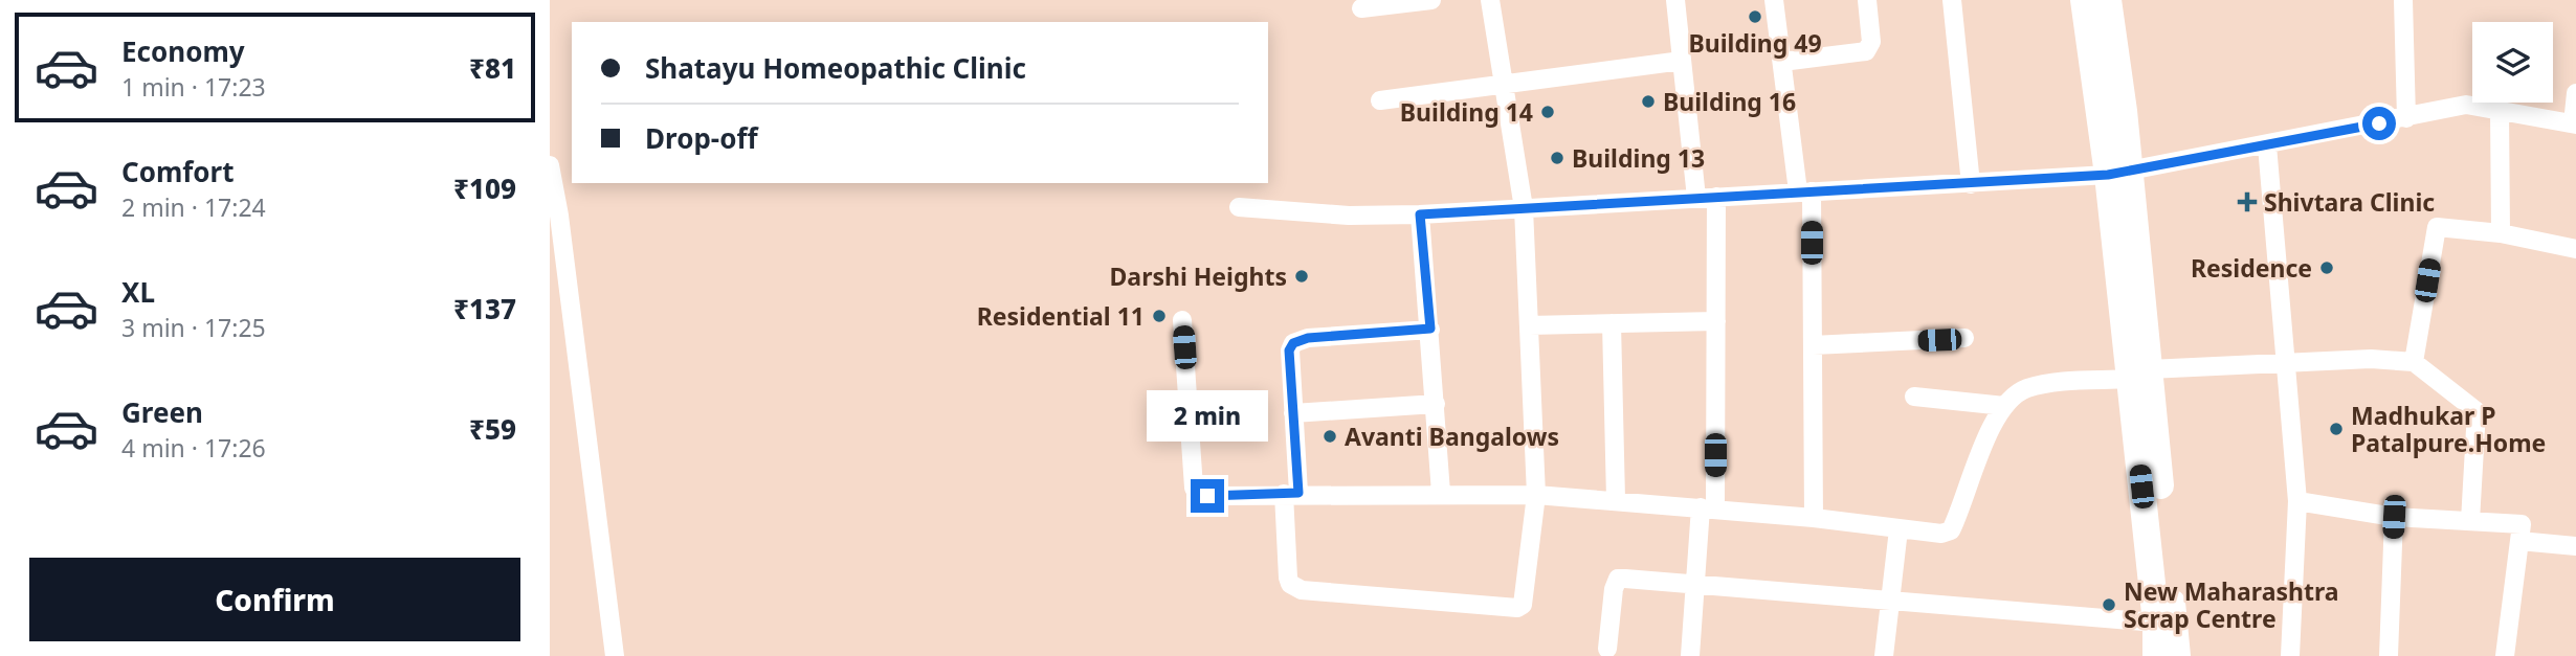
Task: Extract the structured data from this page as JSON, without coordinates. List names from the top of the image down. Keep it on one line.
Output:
{"places":{"other":["Building 49","Building 16","Building 14","Building 13","Residence","Darshi Heights","Residential 11","Madhukar P Patalpure.Home","Avanti Bangalows","New Maharashtra Scrap Centre"],"health":["Shivtara Clinic"]},"page":{"list":[{"name":"Economy","note":"1 min · 17:23","value":"₹81"},{"name":"Comfort","note":"2 min · 17:24","value":"₹109"},{"name":"XL","note":"3 min · 17:25","value":"₹137"},{"name":"Green","note":"4 min · 17:26","value":"₹59"}],"banner":["Shatayu Homeopathic Clinic","Drop-off"],"bubble":"2 min","buttons":"Confirm"}}
